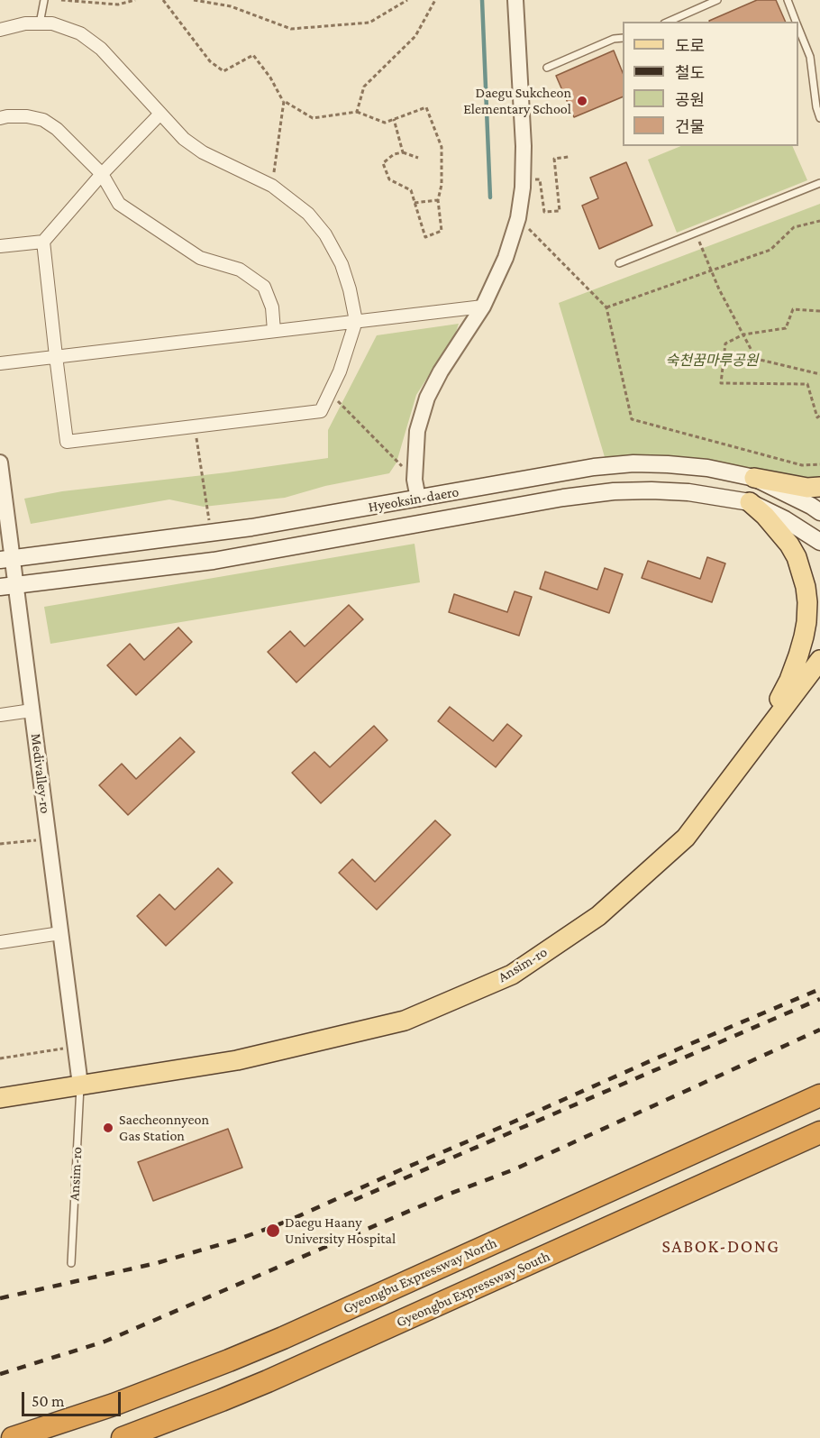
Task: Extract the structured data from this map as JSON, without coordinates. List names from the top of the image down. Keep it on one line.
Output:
{"streets":{"highway":["Gyeongbu Expressway North","Gyeongbu Expressway South"],"main road":["Hyeoksin-daero","Ansim-ro"],"street":["Medivalley-ro"]},"crossings":[["Hyeoksin-daero","Medivalley-ro"],["Medivalley-ro","Ansim-ro"]],"districts":["SABOK-DONG"],"parks":["숙천꿈마루공원"],"places":["Daegu Sukcheon Elementary School","Saecheonnyeon Gas Station","Daegu Haany University Hospital"],"legend":["도로","철도","공원","건물"],"scale_bar":"50 m"}
